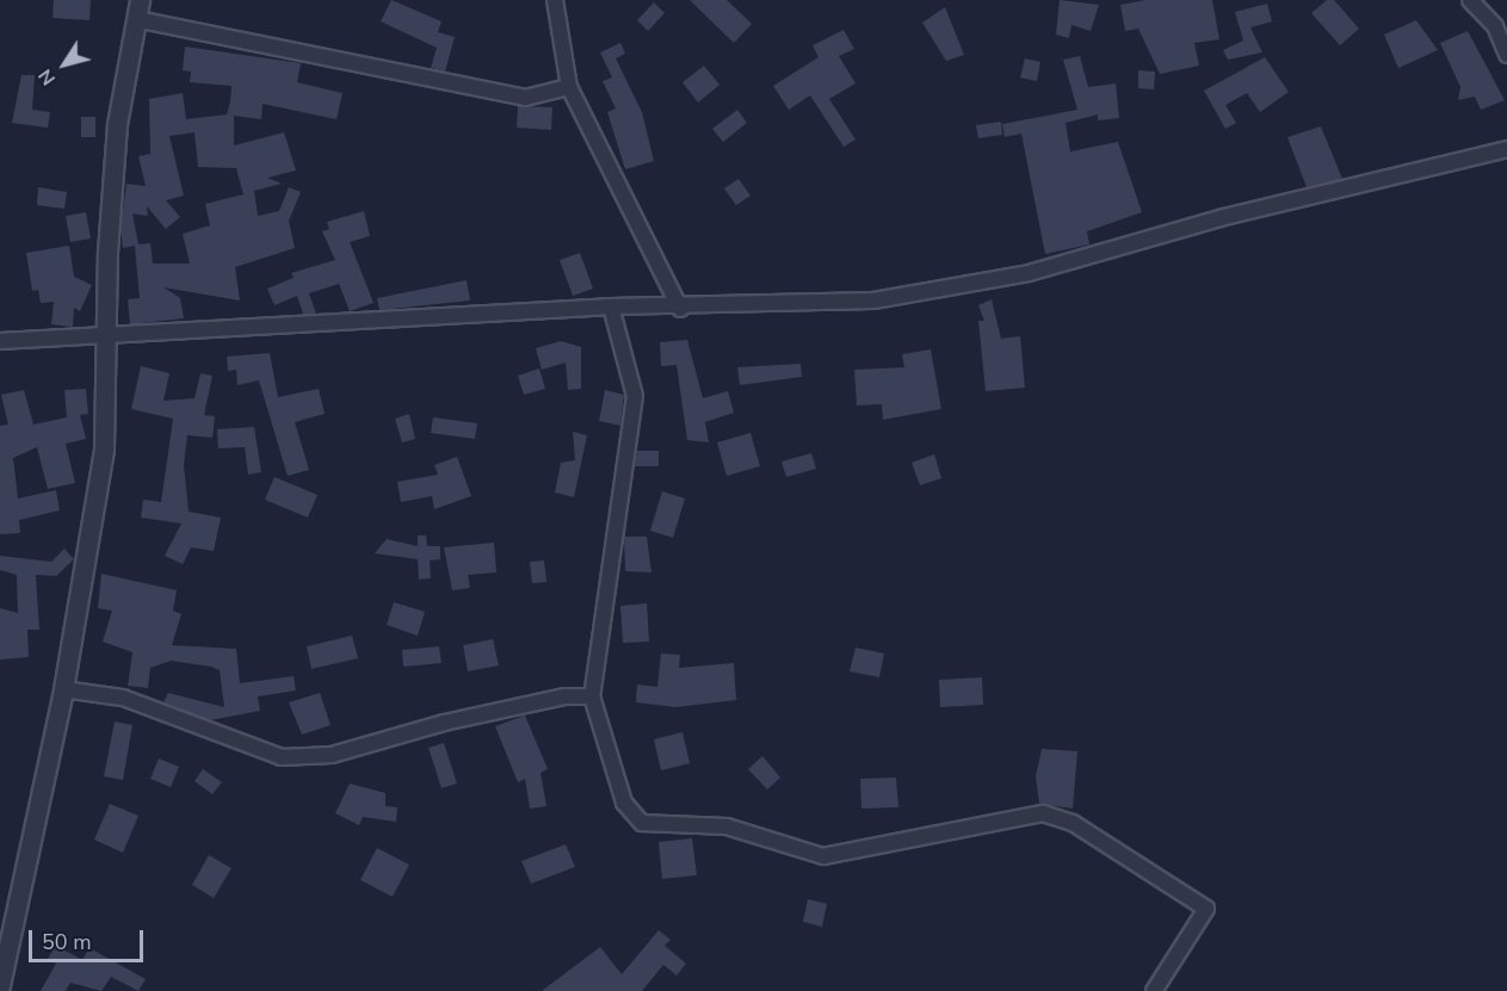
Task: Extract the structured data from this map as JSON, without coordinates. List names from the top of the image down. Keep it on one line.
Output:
{"scale_bar":"50 m","north":"bottom left"}
